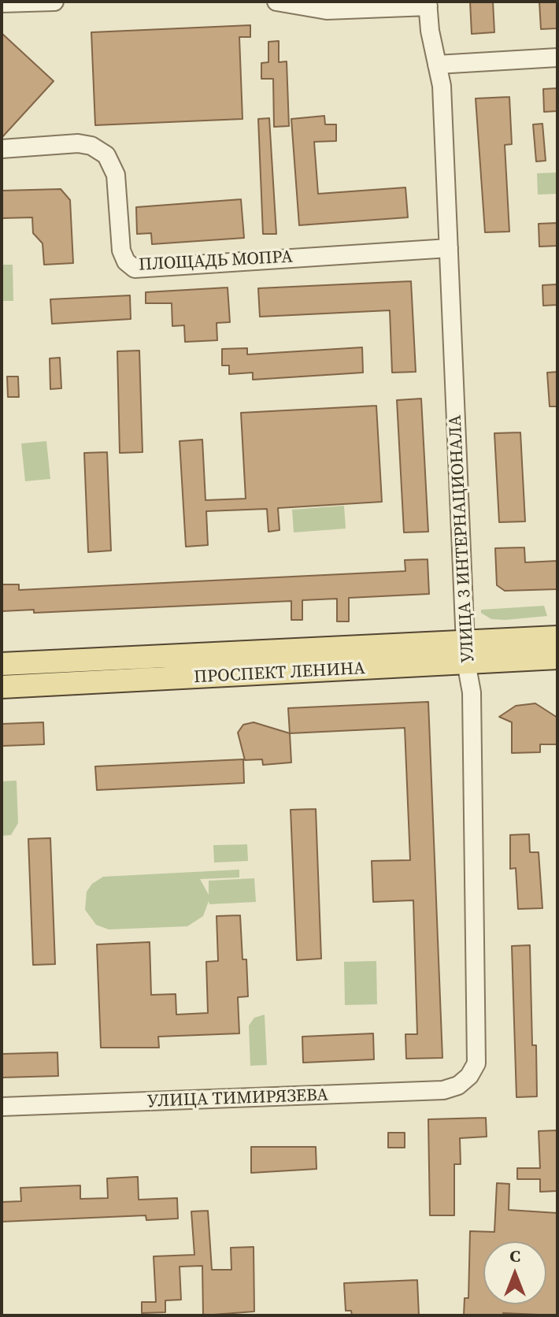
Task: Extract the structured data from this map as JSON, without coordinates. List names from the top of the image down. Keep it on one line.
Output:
{"streets":{"main road":["ПРОСПЕКТ ЛЕНИНА"],"street":["ПЛОЩАДЬ МОПРА","УЛИЦА 3 ИНТЕРНАЦИОНАЛА","УЛИЦА ТИМИРЯЗЕВА"]},"crossings":[["ПЛОЩАДЬ МОПРА","УЛИЦА 3 ИНТЕРНАЦИОНАЛА"],["УЛИЦА 3 ИНТЕРНАЦИОНАЛА","ПРОСПЕКТ ЛЕНИНА"],["УЛИЦА 3 ИНТЕРНАЦИОНАЛА","УЛИЦА ТИМИРЯЗЕВА"]],"north":"top"}
